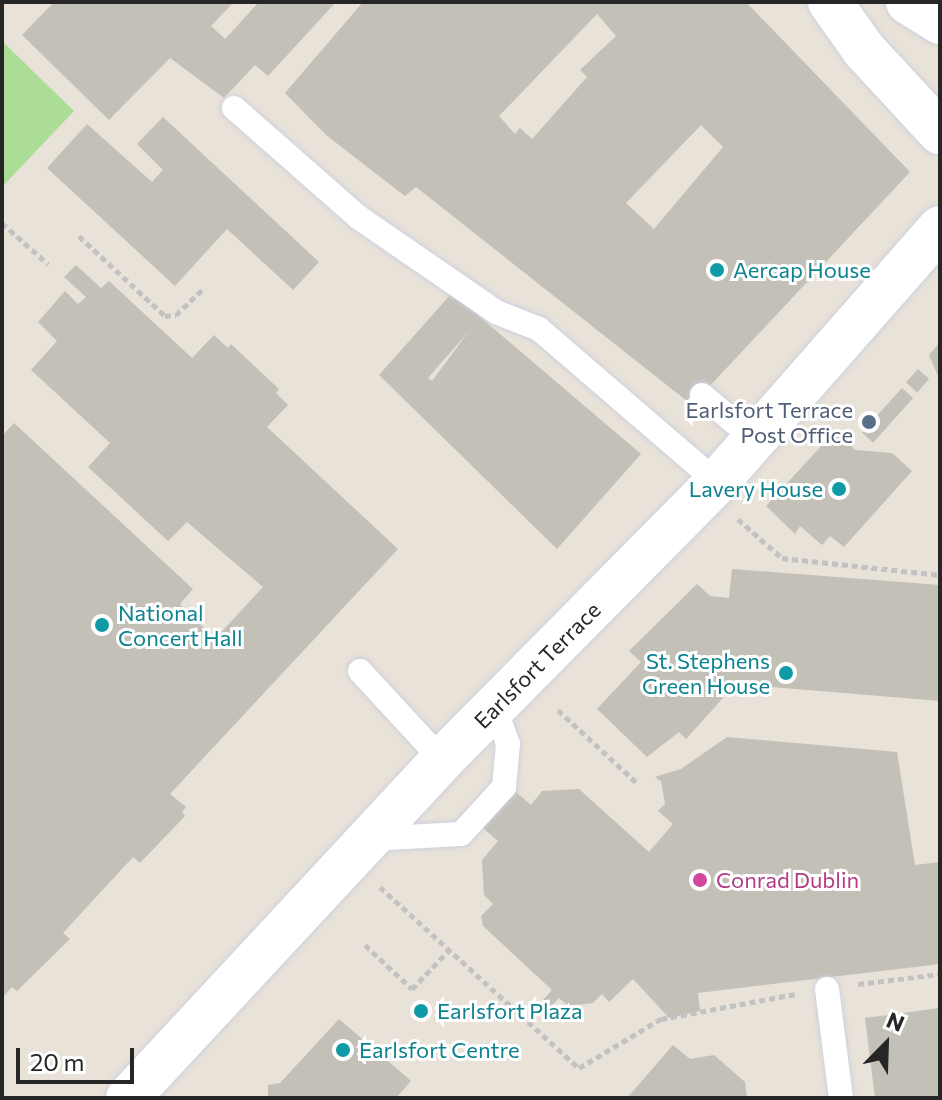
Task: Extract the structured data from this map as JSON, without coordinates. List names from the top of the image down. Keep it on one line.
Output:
{"streets":{"main road":["Earlsfort Terrace"]},"places":["Aercap House","Earlsfort Terrace Post Office","Lavery House","National Concert Hall","St. Stephens Green House","Conrad Dublin","Earlsfort Plaza","Earlsfort Centre"],"scale_bar":"20 m","north":"top right"}
